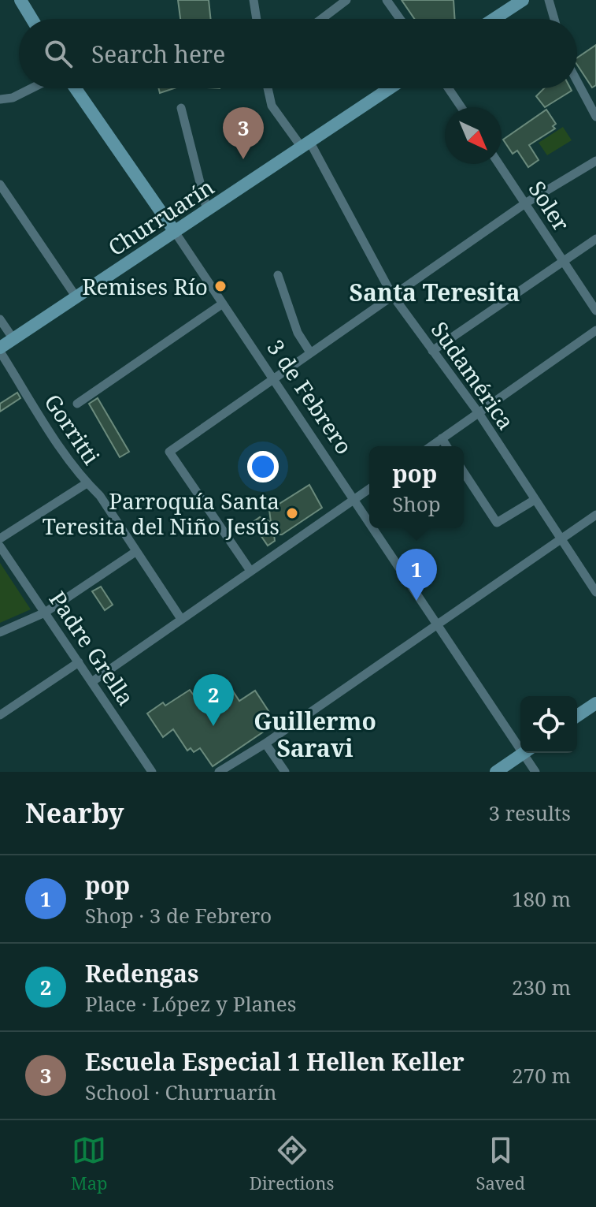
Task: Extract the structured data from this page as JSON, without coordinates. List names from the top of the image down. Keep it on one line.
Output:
{"streets":{"main road":["Churruarín","3 de Febrero"],"street":["Soler","Sudamérica","Gorritti","Padre Grella"]},"crossings":[["Churruarín","Sudamérica"],["Churruarín","3 de Febrero"],["Churruarín","Gorritti"]],"districts":["Santa Teresita","Guillermo Saravi"],"places":["Remises Río","Parroquía Santa Teresita del Niño Jesús"],"north":"bottom right","page":{"search":"Search here","pins":["3","1","2"],"popup":["pop","Shop"],"heading":["Nearby","3 results"],"list":[{"mark":"1","name":"pop","note":"Shop · 3 de Febrero","value":"180 m"},{"mark":"2","name":"Redengas","note":"Place · López y Planes","value":"230 m"},{"mark":"3","name":"Escuela Especial 1 Hellen Keller","note":"School · Churruarín","value":"270 m"}],"nav":["Map","Directions","Saved"]}}
